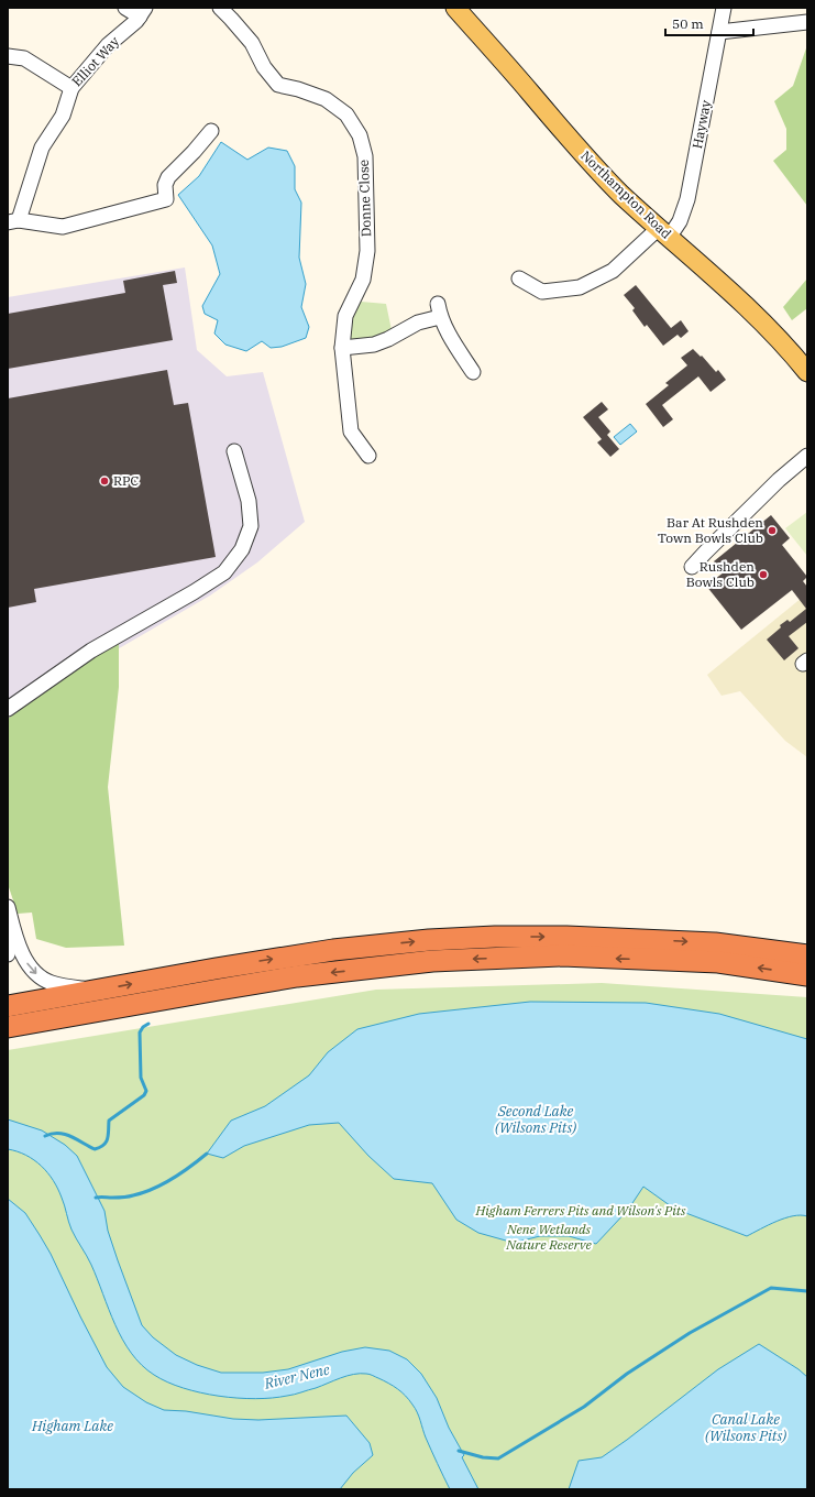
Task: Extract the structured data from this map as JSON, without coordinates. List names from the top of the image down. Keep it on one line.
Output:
{"streets":{"main road":["Northampton Road"],"street":["Elliot Way","Hayway","Donne Close"]},"crossings":[["Hayway","Northampton Road"]],"water":["Second Lake (Wilsons Pits)","River Nene","Canal Lake (Wilsons Pits)","Higham Lake"],"parks":["Higham Ferrers Pits and Wilson's Pits","Nene Wetlands Nature Reserve"],"places":["RPC","Bar At Rushden Town Bowls Club","Rushden Bowls Club"],"scale_bar":"50 m"}
